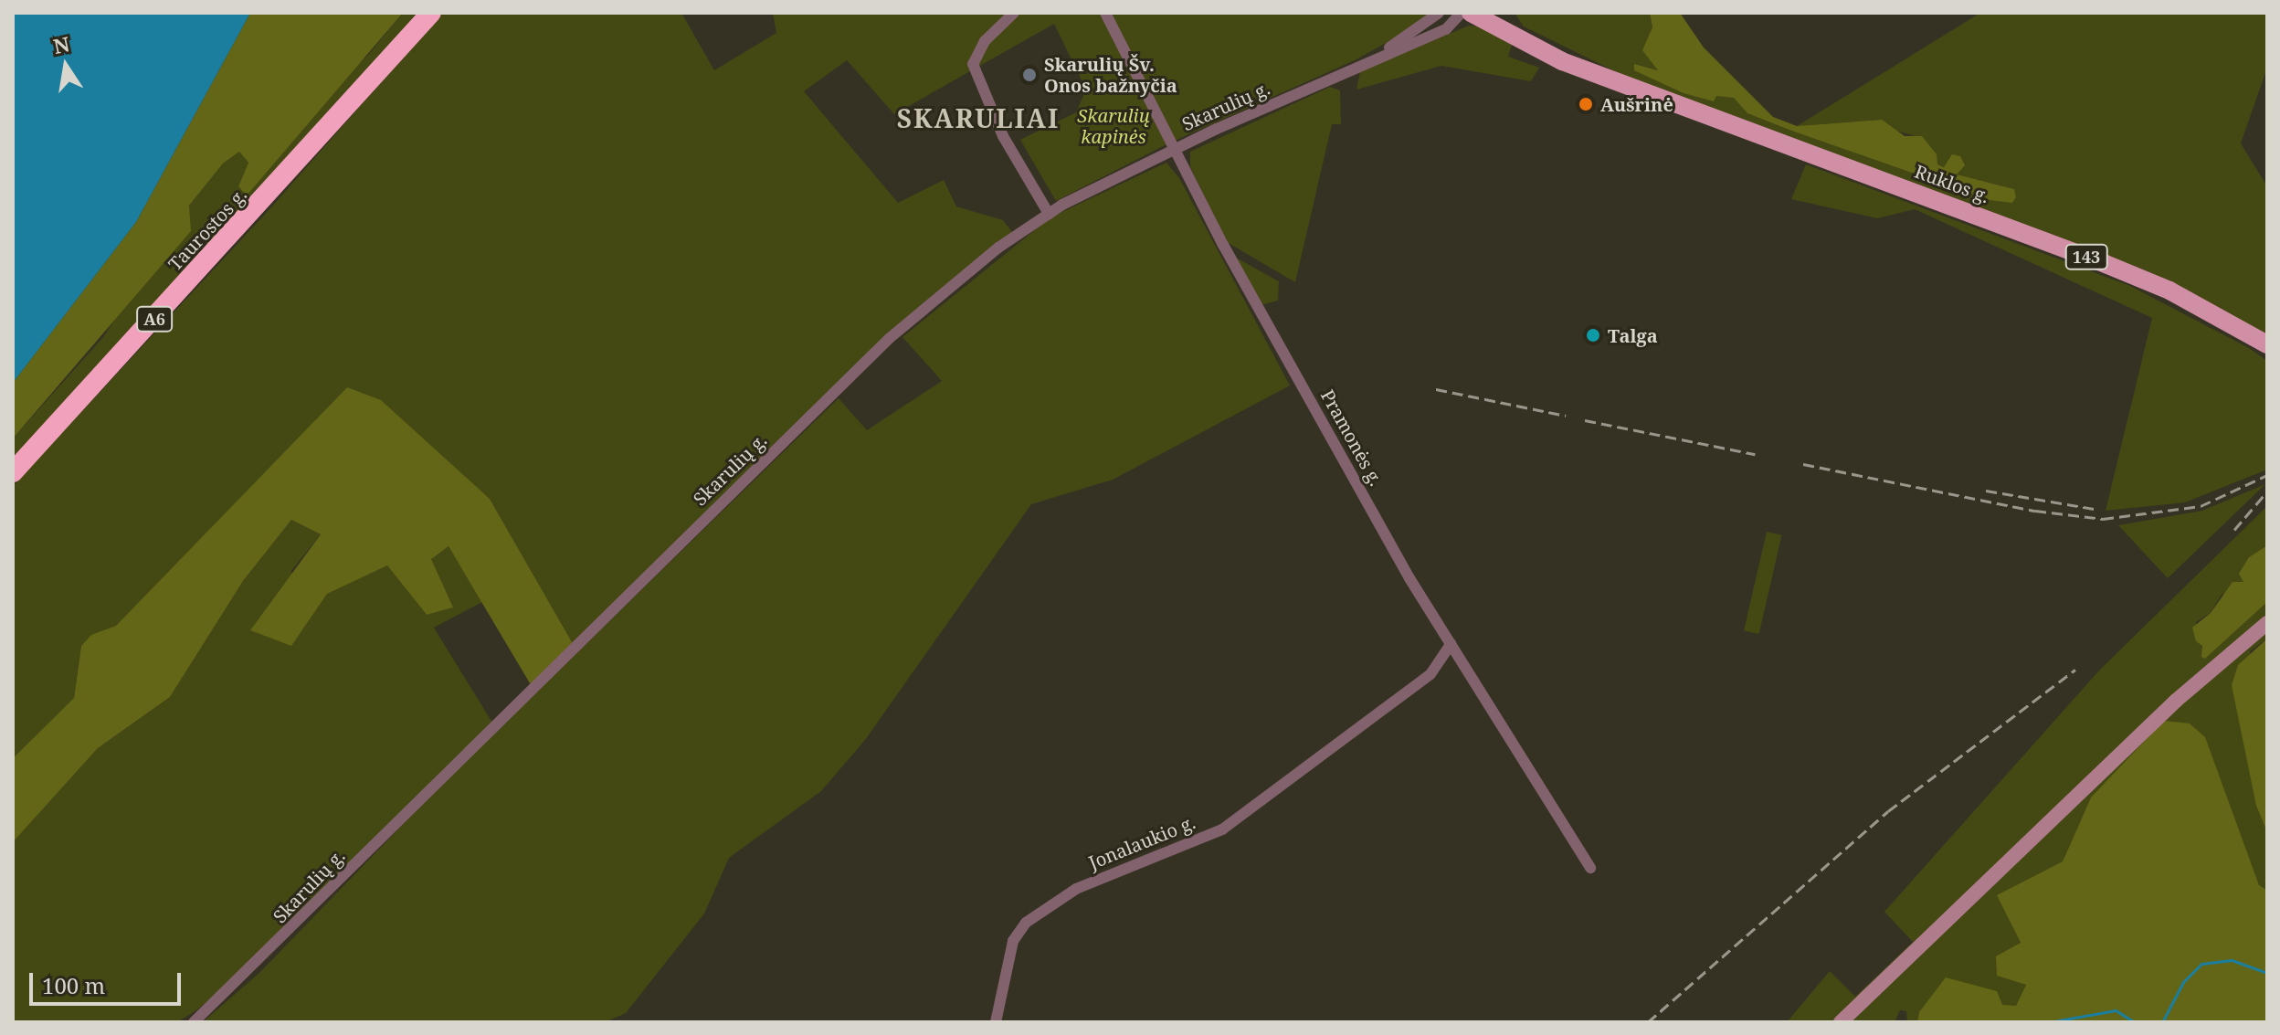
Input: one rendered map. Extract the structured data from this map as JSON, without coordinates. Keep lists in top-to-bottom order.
{
  "streets": {
    "highway": ["Taurostos g.", "A6"],
    "main road": ["Ruklos g.", "143"],
    "street": ["Skarulių g.", "Pramonės g.", "Jonalaukio g."]
  },
  "crossings": [
    ["Skarulių g.", "Pramonės g."],
    ["Ruklos g.", "143"],
    ["Pramonės g.", "Jonalaukio g."]
  ],
  "districts": ["SKARULIAI"],
  "parks": ["Skarulių kapinės"],
  "places": ["Skarulių Šv. Onos bažnyčia", "Aušrinė", "Talga"],
  "scale_bar": "100 m",
  "north": "top"
}
